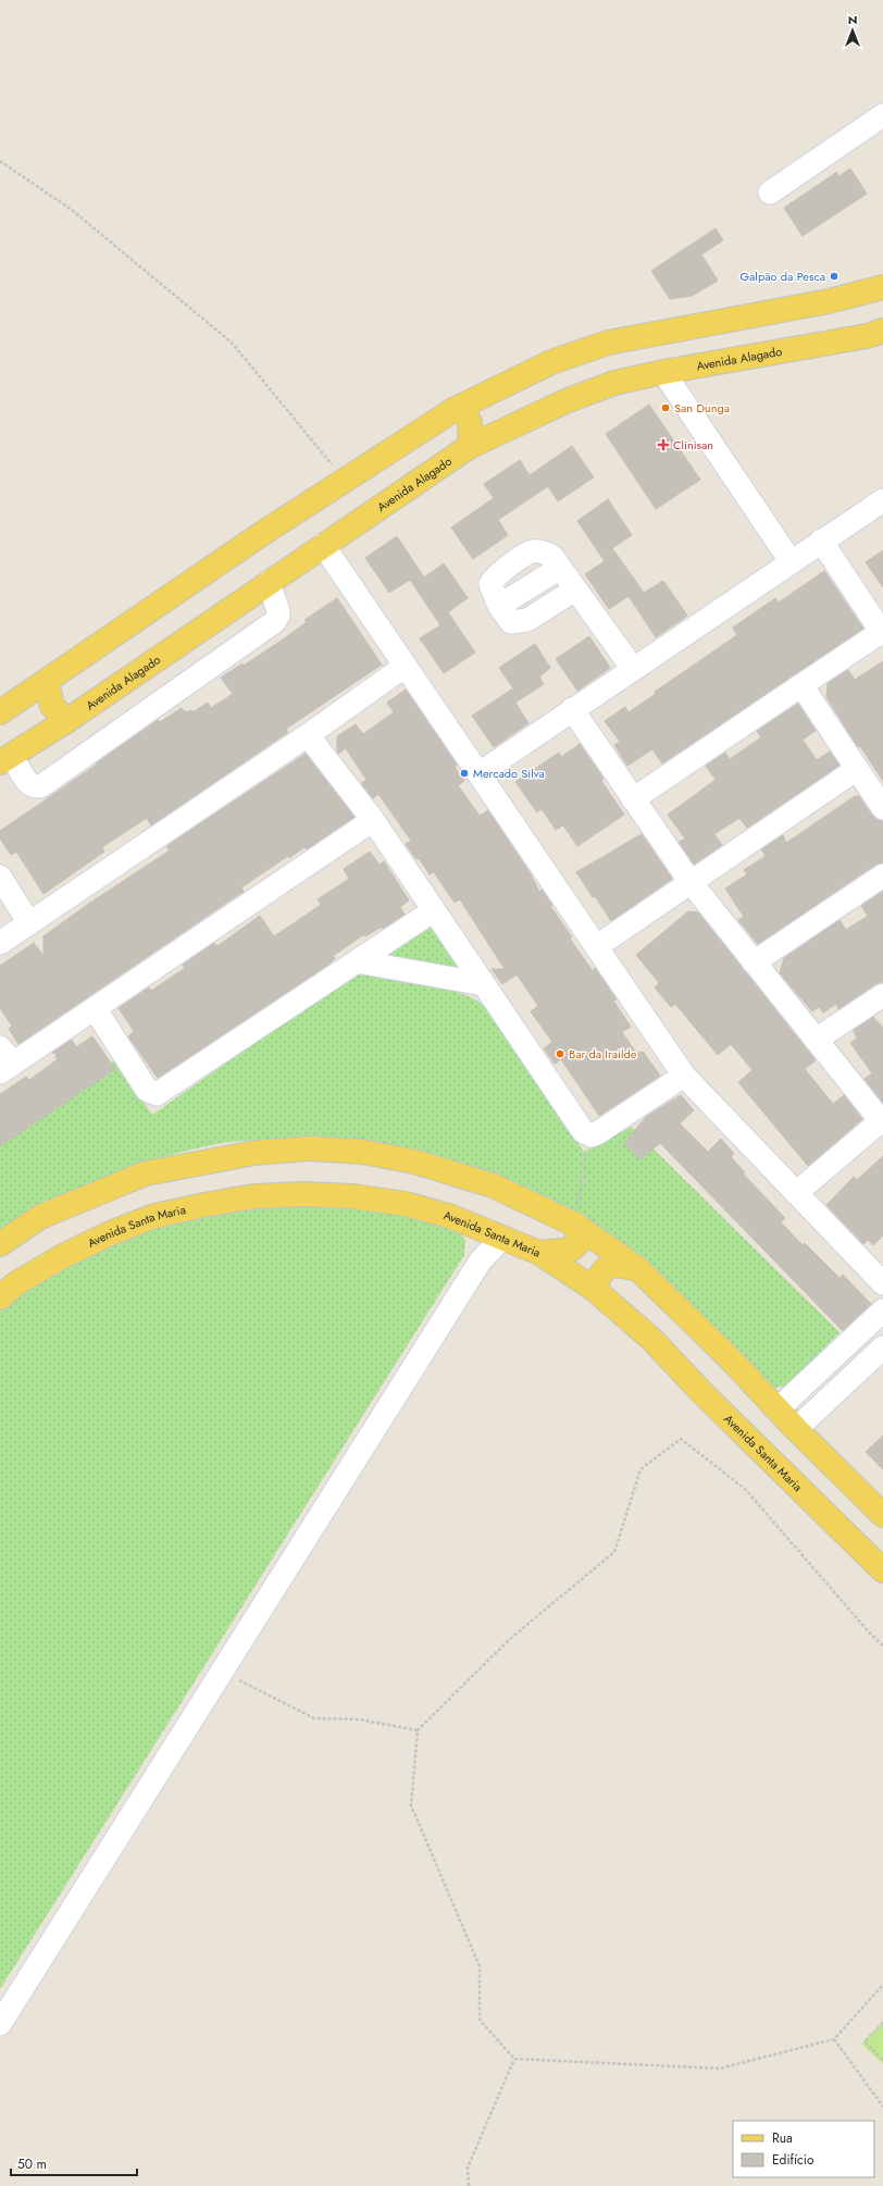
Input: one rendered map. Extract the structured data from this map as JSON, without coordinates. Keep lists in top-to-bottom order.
{
  "streets": {
    "main road": ["Avenida Alagado", "Avenida Santa Maria"]
  },
  "places": {
    "other": [
      "Galpão da Pesca",
      "San Dunga",
      "Mercado Silva",
      "Bar da Irailde"
    ],
    "health": ["Clinisan"]
  },
  "legend": ["Rua", "Edifício"],
  "scale_bar": "50 m",
  "north": "top"
}
